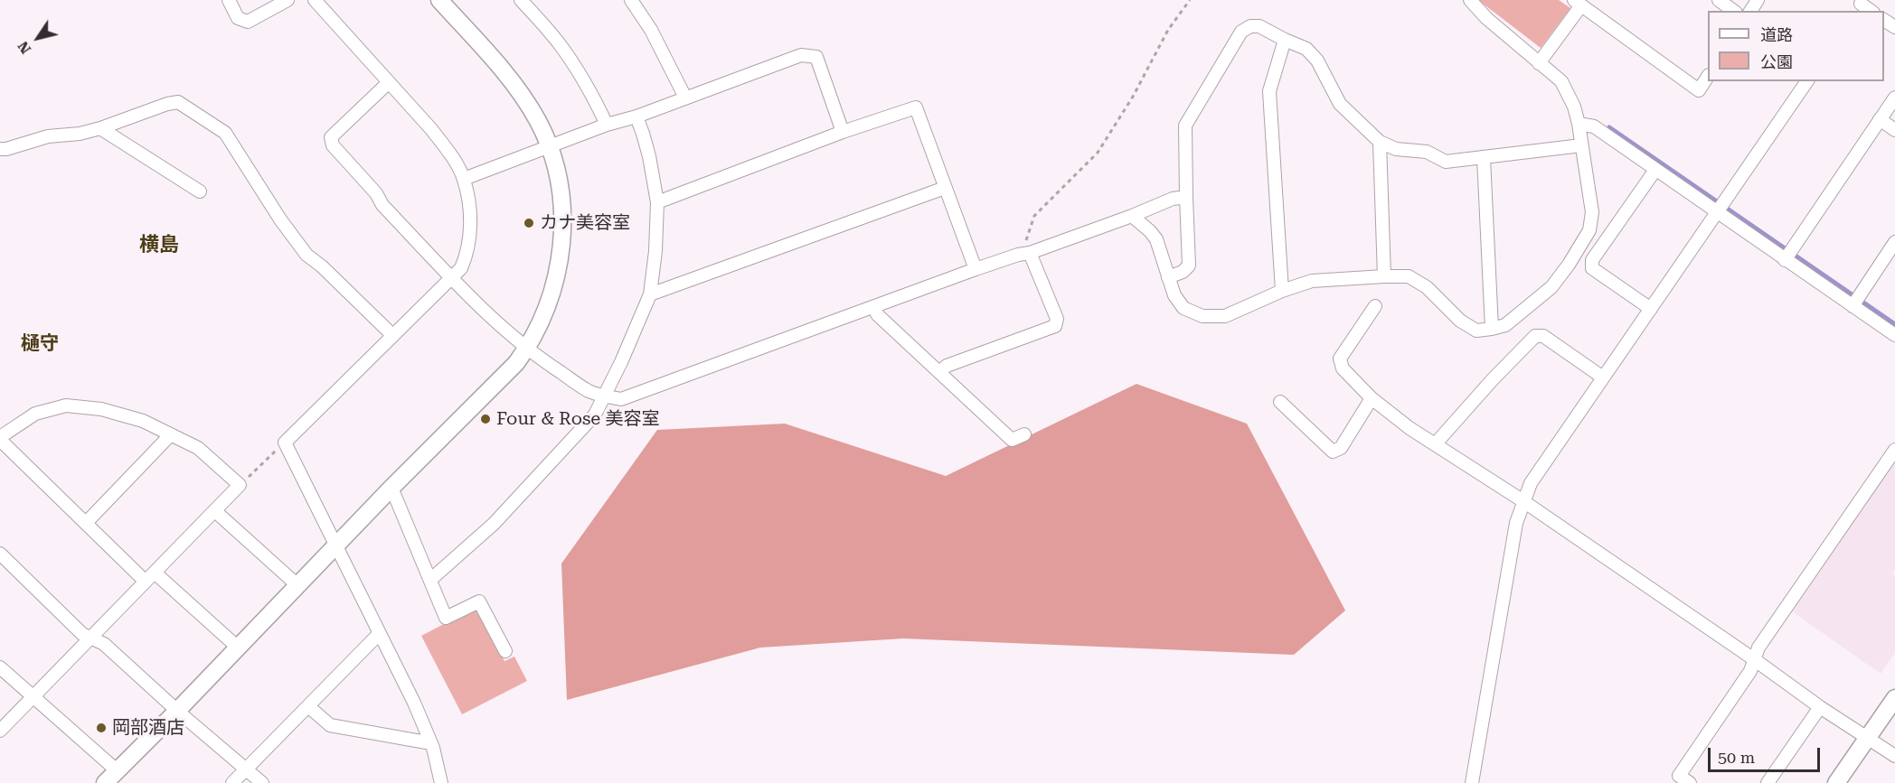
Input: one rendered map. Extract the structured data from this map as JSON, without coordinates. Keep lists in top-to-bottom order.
{
  "districts": ["横島", "樋守"],
  "places": ["カナ美容室", "Four & Rose 美容室", "岡部酒店"],
  "legend": ["道路", "公園"],
  "scale_bar": "50 m",
  "north": "bottom left"
}
